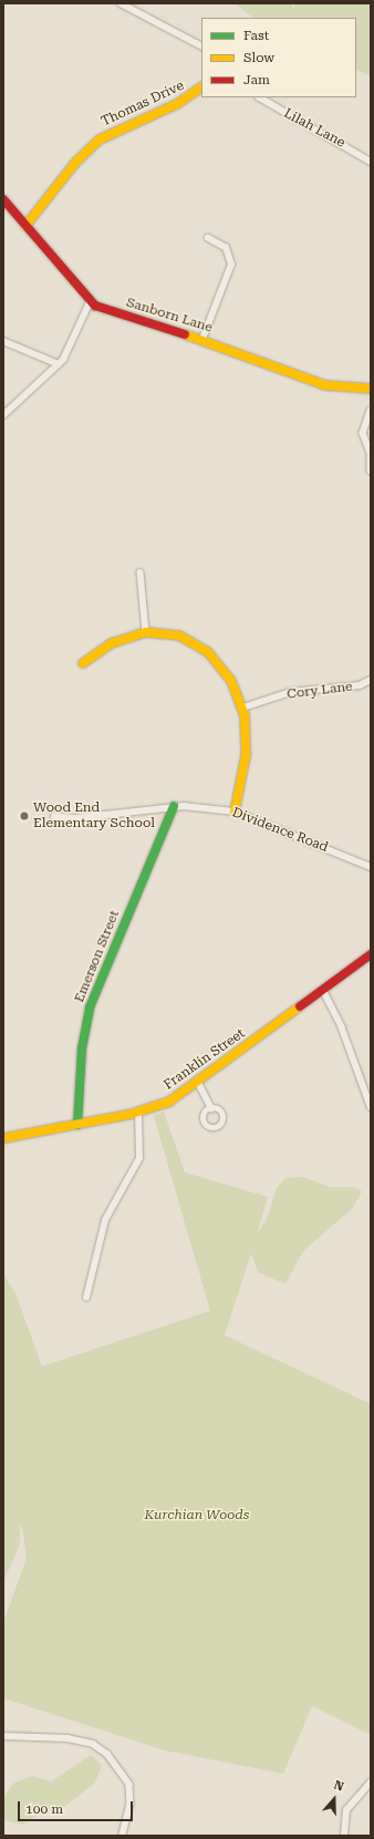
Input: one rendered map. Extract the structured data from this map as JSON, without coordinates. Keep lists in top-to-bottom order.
{
  "streets": {
    "street": [
      "Thomas Drive",
      "Lilah Lane",
      "Sanborn Lane",
      "Cory Lane",
      "Dividence Road",
      "Emerson Street",
      "Franklin Street"
    ]
  },
  "crossings": [
    ["Dividence Road", "Emerson Street"],
    ["Emerson Street", "Franklin Street"]
  ],
  "parks": ["Kurchian Woods"],
  "places": ["Wood End Elementary School"],
  "legend": ["Fast", "Slow", "Jam"],
  "scale_bar": "100 m",
  "north": "top"
}
